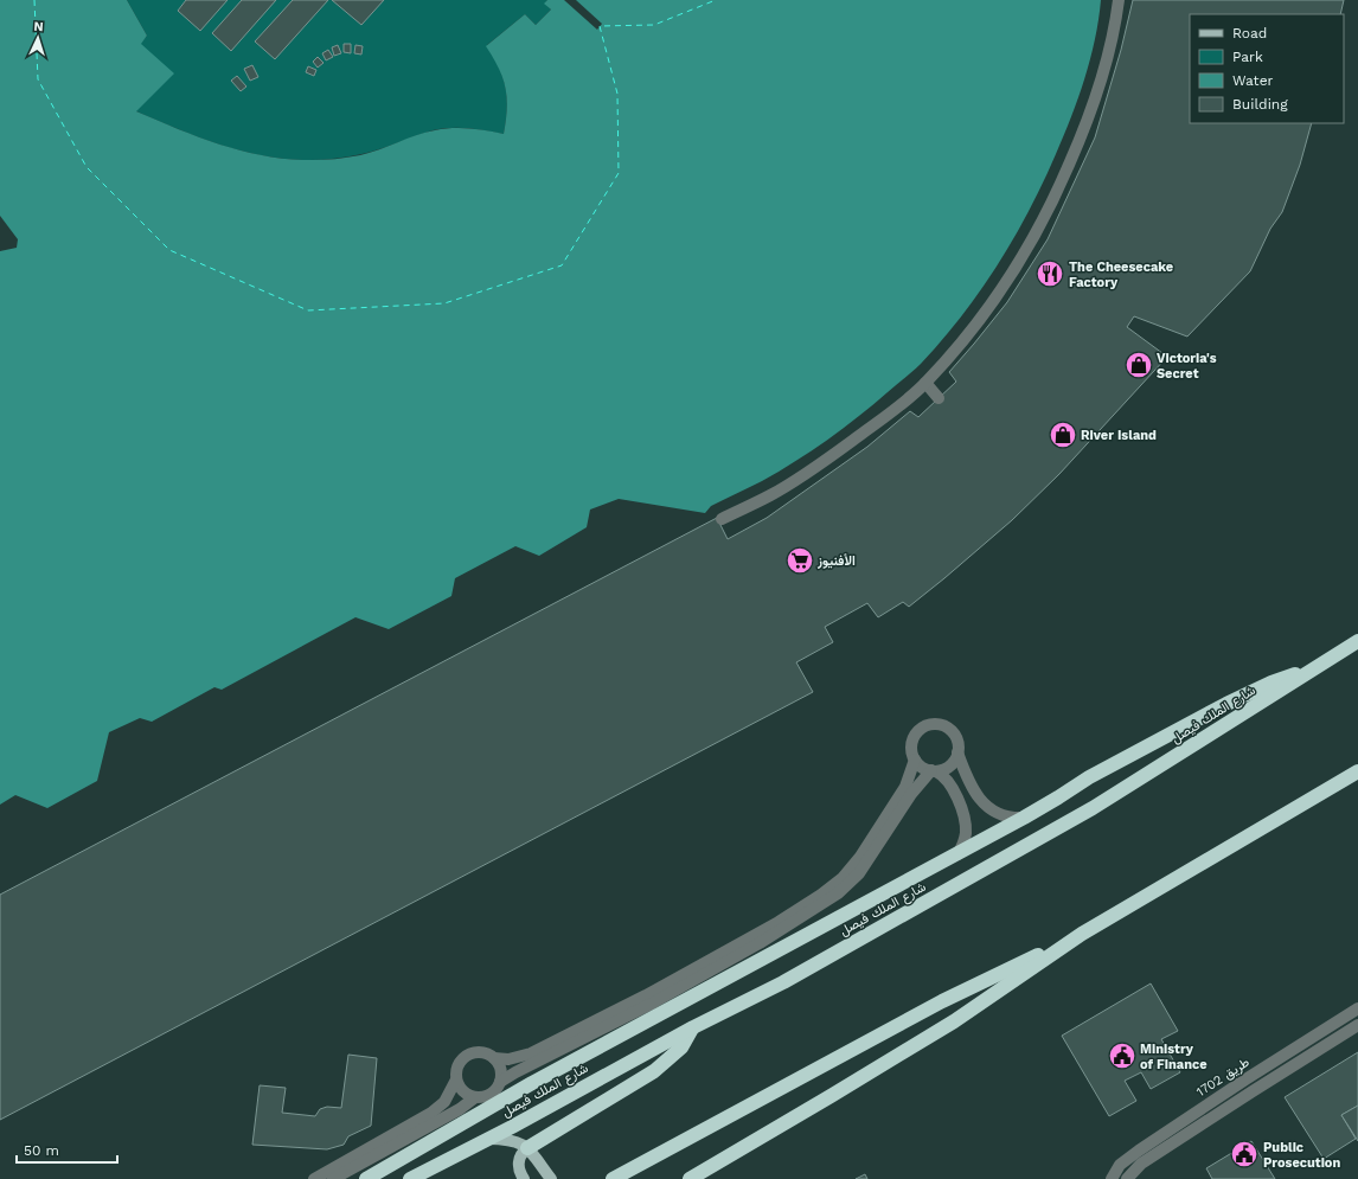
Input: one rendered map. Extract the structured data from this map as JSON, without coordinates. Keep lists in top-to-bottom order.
{
  "streets": {
    "highway": ["شارع الملك فيصل"],
    "street": ["طريق 1702"]
  },
  "places": {
    "restaurant": ["The Cheesecake Factory"],
    "shop": ["Victoria's Secret", "River Island"],
    "supermarket": ["الأفنيوز"],
    "public building": ["Ministry of Finance", "Public Prosecution"]
  },
  "legend": [
    "Road",
    "Park",
    "Water",
    "Building"
  ],
  "scale_bar": "50 m",
  "north": "top"
}
